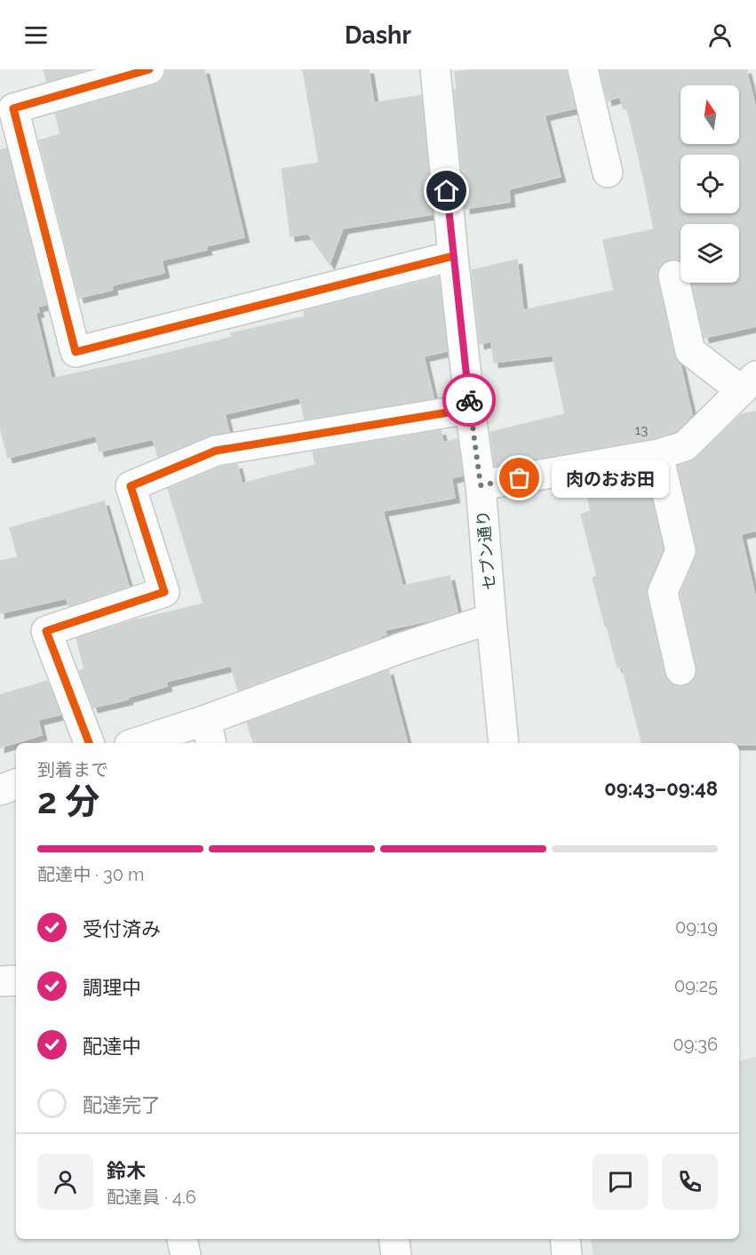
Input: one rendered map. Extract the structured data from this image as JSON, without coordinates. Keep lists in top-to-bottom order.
{
  "streets": {
    "street": ["セブン通り"]
  },
  "places": ["肉のおお田"],
  "house_numbers": ["13"],
  "north": "top",
  "page": {
    "header": "Dashr",
    "bubble": "肉のおお田",
    "heading": ["2 分", "到着まで", "09:43–09:48"],
    "panel": ["鈴木", "配達員 · 4.6"],
    "bar": "配達中 · 30 m",
    "list": [
      ["受付済み", "09:19"],
      ["調理中", "09:25"],
      ["配達中", "09:36"],
      "配達完了"
    ]
  }
}
